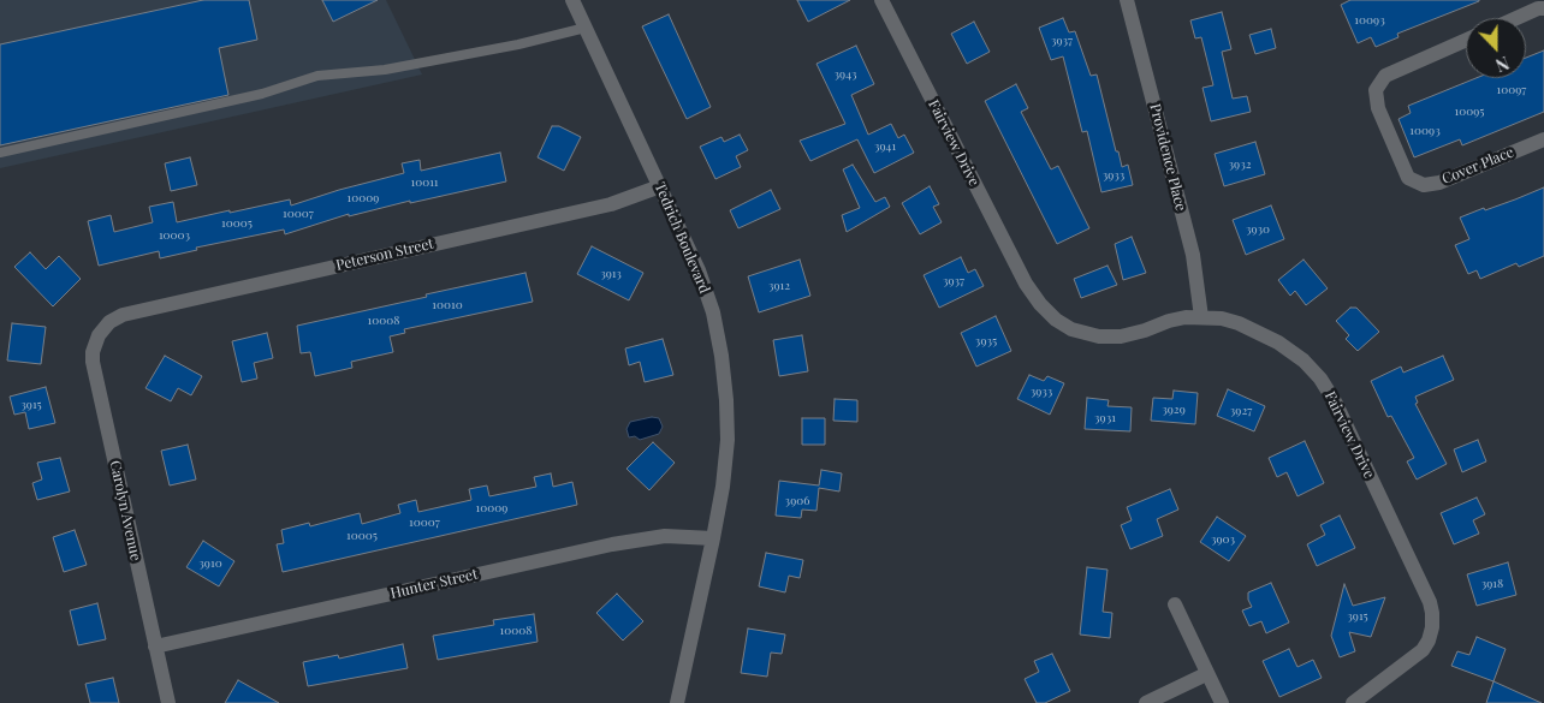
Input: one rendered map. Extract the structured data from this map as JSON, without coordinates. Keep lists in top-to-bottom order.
{
  "streets": {
    "street": [
      "Fairview Drive",
      "Providence Place",
      "Cover Place",
      "Tedrich Boulevard",
      "Peterson Street",
      "Carolyn Avenue",
      "Hunter Street"
    ]
  },
  "crossings": [
    ["Fairview Drive", "Providence Place"],
    ["Tedrich Boulevard", "Peterson Street"],
    ["Tedrich Boulevard", "Hunter Street"],
    ["Peterson Street", "Carolyn Avenue"],
    ["Carolyn Avenue", "Hunter Street"]
  ],
  "house_numbers": [
    "10093",
    "3937",
    "3943",
    "10097",
    "10095",
    "10093",
    "3941",
    "3932",
    "3933",
    "10011",
    "10009",
    "10007",
    "10005",
    "3930",
    "10003",
    "3913",
    "3937",
    "3912",
    "10010",
    "10008",
    "3935",
    "3933",
    "3915",
    "3929",
    "3927",
    "3931",
    "3906",
    "10009",
    "10007",
    "10005",
    "3903",
    "3910",
    "3918",
    "3915",
    "10008"
  ],
  "north": "bottom"
}
